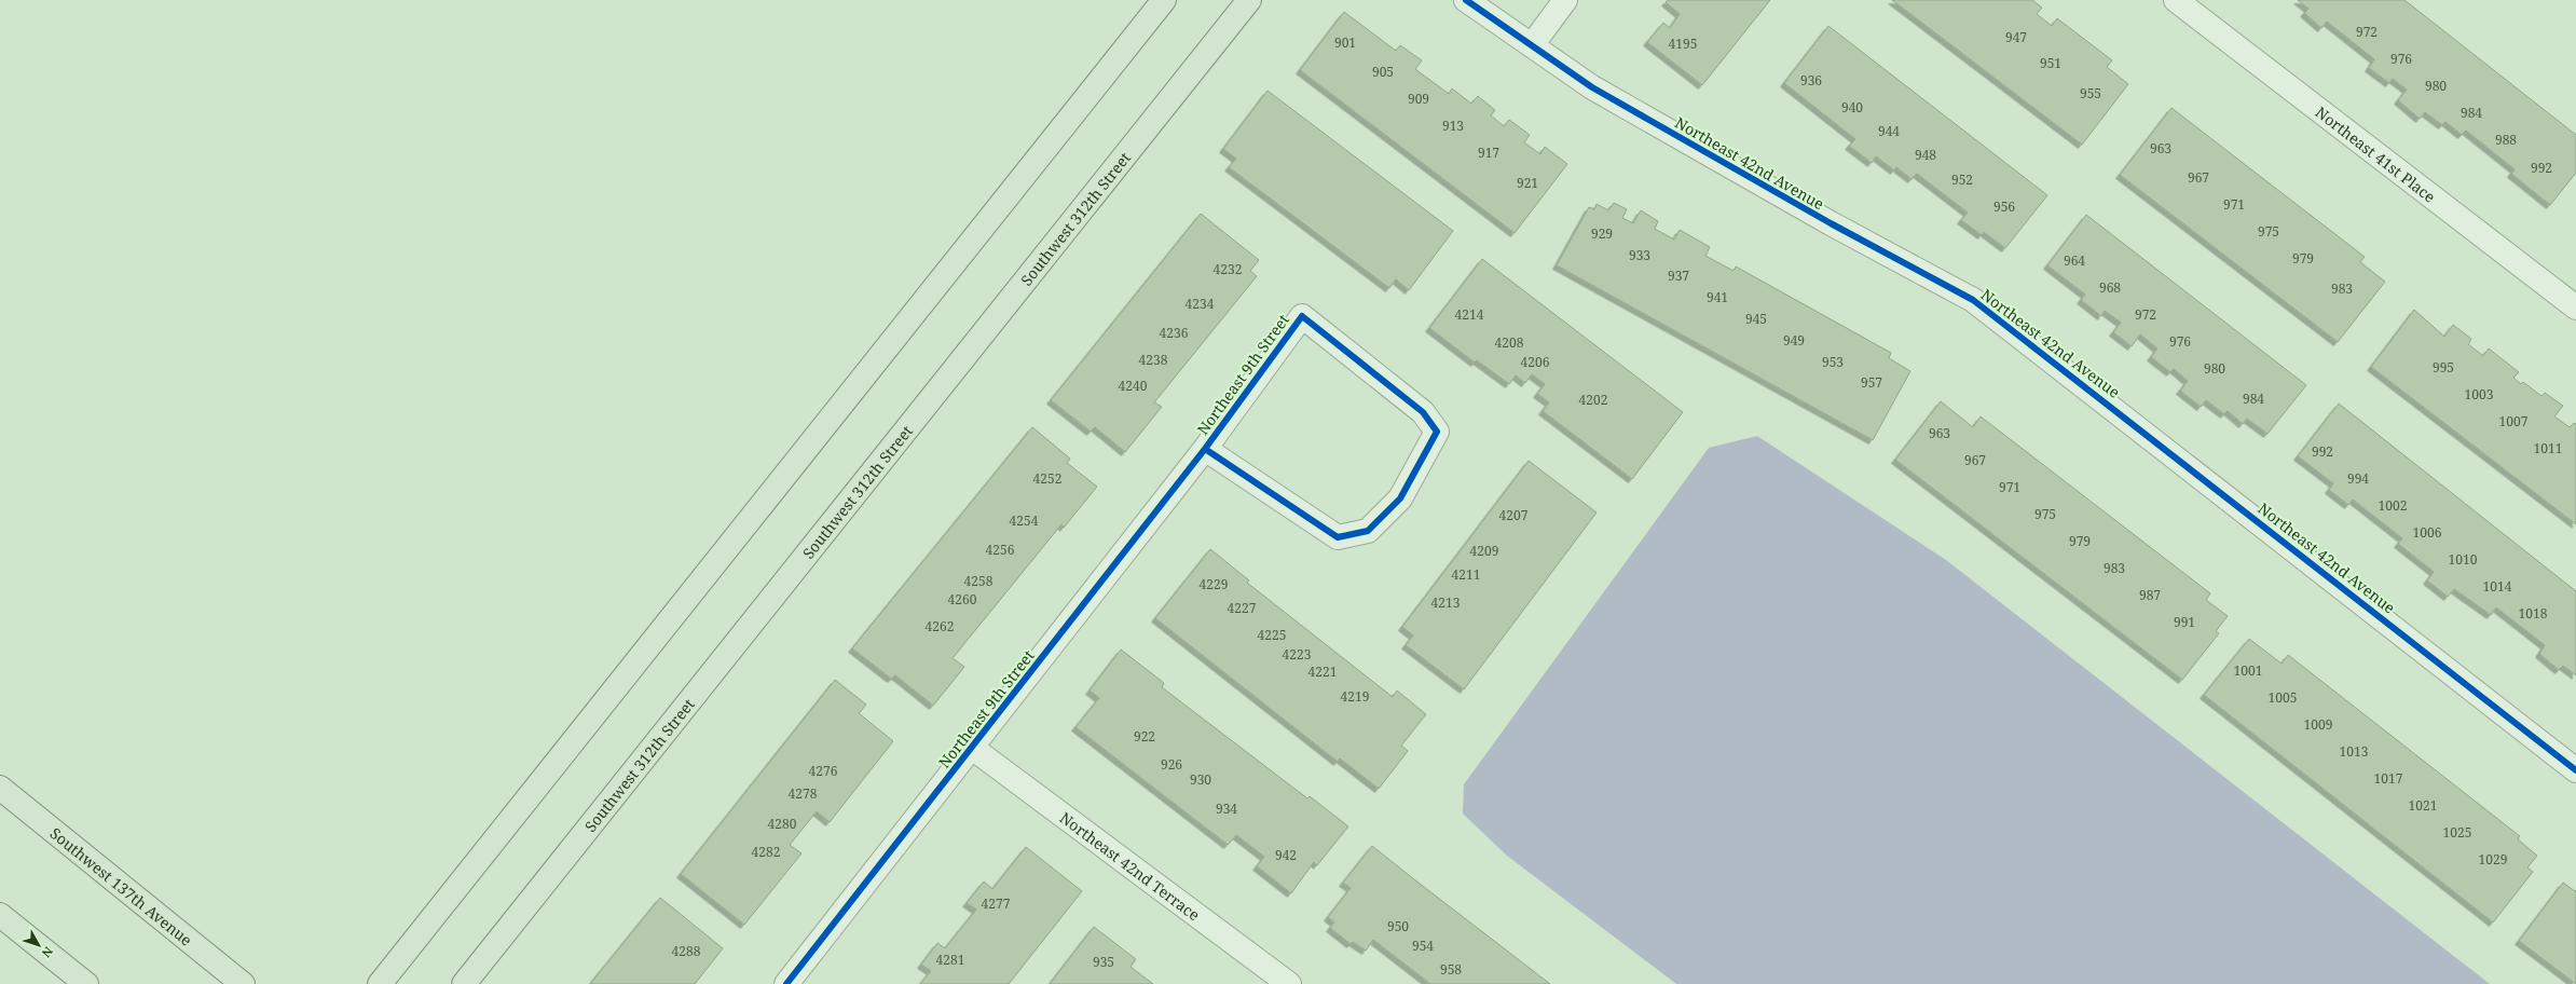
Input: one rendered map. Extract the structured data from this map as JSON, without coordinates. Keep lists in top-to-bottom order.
{
  "streets": {
    "main road": ["Southwest 312th Street", "Southwest 137th Avenue"],
    "street": [
      "Northeast 41st Place",
      "Northeast 42nd Avenue",
      "Northeast 9th Street",
      "Northeast 42nd Terrace"
    ]
  },
  "crossings": [
    ["Northeast 9th Street", "Northeast 42nd Terrace"]
  ],
  "house_numbers": [
    "972",
    "947",
    "901",
    "4195",
    "976",
    "951",
    "905",
    "936",
    "980",
    "955",
    "909",
    "940",
    "984",
    "913",
    "944",
    "988",
    "963",
    "917",
    "948",
    "992",
    "967",
    "952",
    "921",
    "971",
    "956",
    "975",
    "929",
    "933",
    "979",
    "964",
    "4232",
    "937",
    "968",
    "983",
    "941",
    "4234",
    "4214",
    "972",
    "945",
    "4236",
    "949",
    "976",
    "4208",
    "4238",
    "4206",
    "953",
    "995",
    "980",
    "957",
    "4240",
    "1003",
    "984",
    "4202",
    "1007",
    "963",
    "1011",
    "992",
    "967",
    "4252",
    "994",
    "971",
    "1002",
    "975",
    "4207",
    "4254",
    "1006",
    "979",
    "4256",
    "4209",
    "1010",
    "983",
    "4211",
    "4258",
    "4229",
    "1014",
    "987",
    "4260",
    "4213",
    "4227",
    "1018",
    "991",
    "4262",
    "4225",
    "4223",
    "1001",
    "4221",
    "4219",
    "1005",
    "1009",
    "922",
    "1013",
    "926",
    "4276",
    "1017",
    "930",
    "4278",
    "1021",
    "934",
    "4280",
    "1025",
    "4282",
    "942",
    "1029",
    "4277",
    "950",
    "954",
    "4288",
    "4281",
    "935",
    "958"
  ],
  "north": "bottom right"
}
